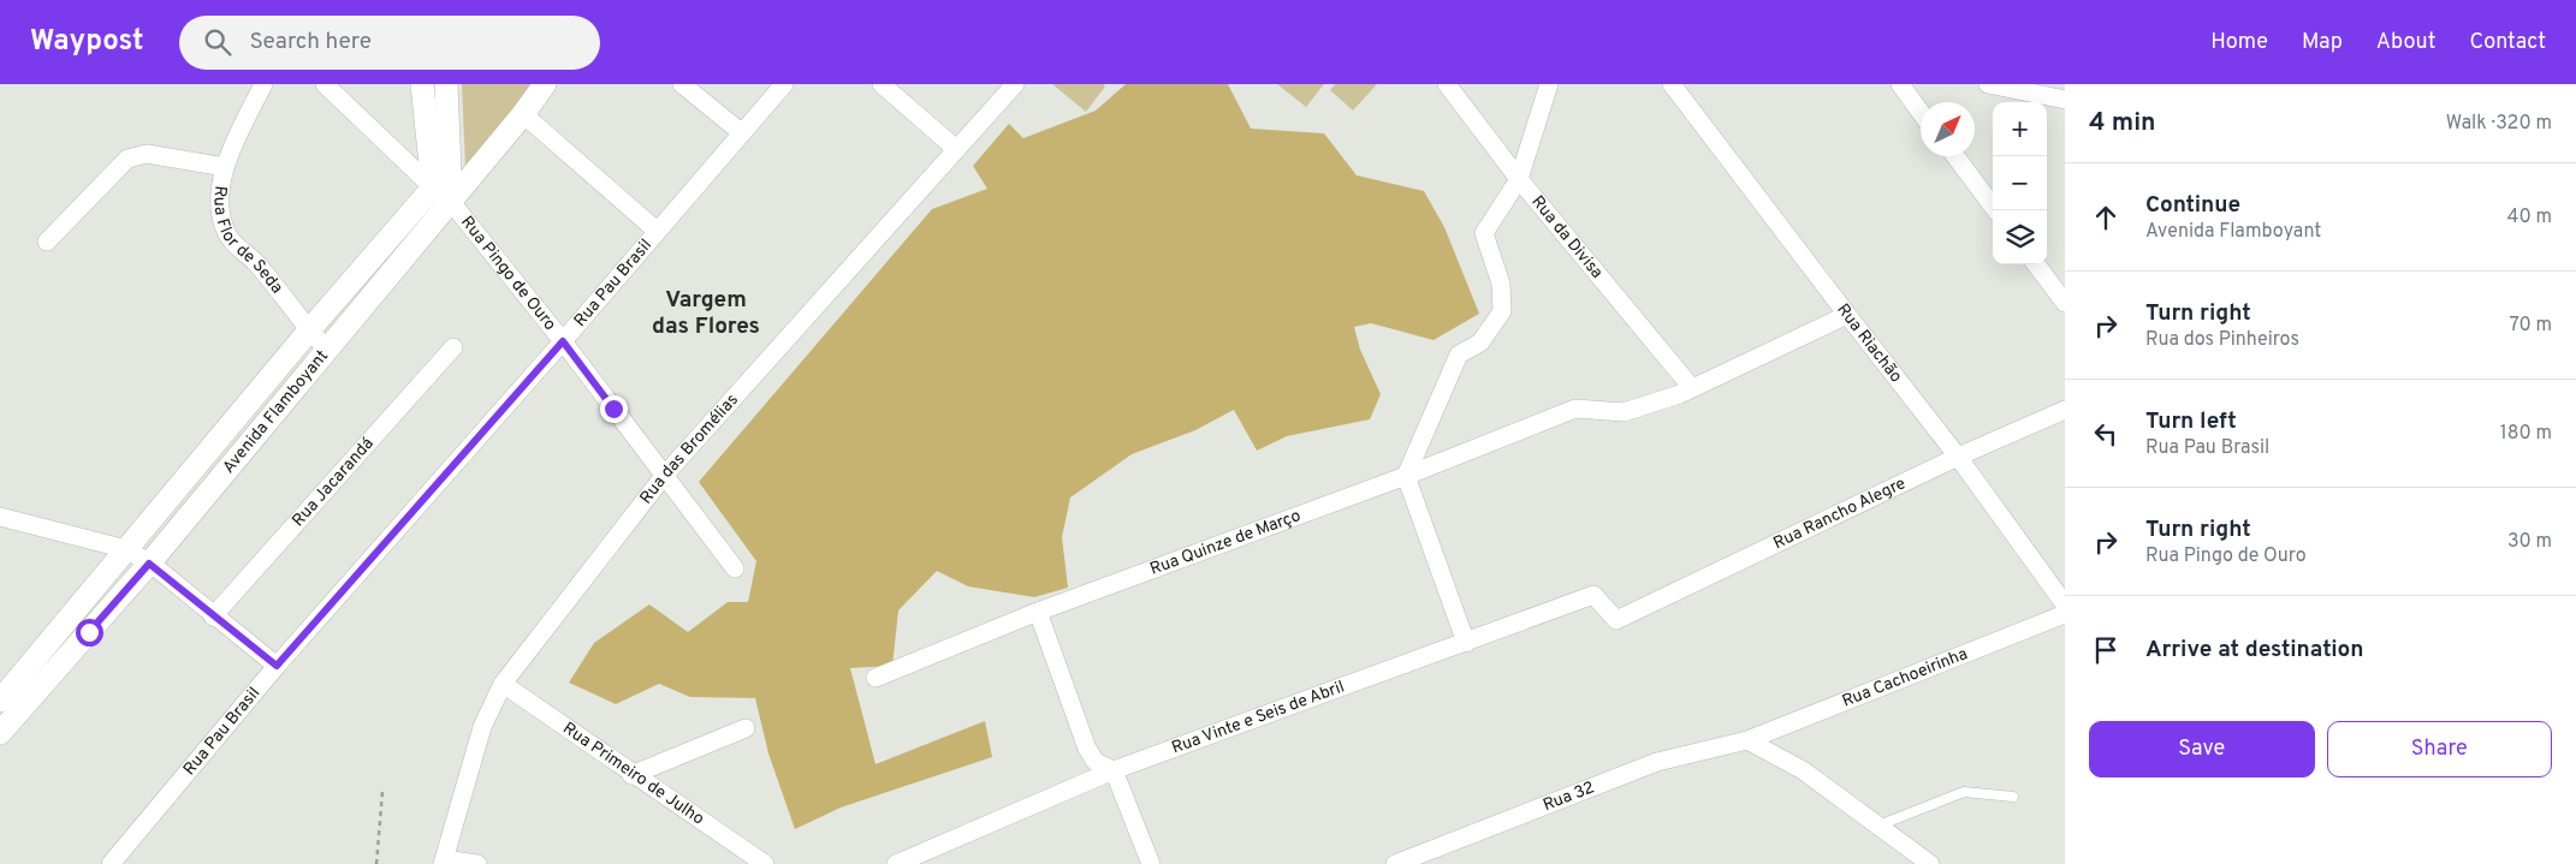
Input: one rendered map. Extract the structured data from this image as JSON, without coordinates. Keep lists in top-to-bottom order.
{
  "streets": {
    "street": [
      "Rua Flor de Seda",
      "Rua da Divisa",
      "Rua Pingo de Ouro",
      "Rua Pau Brasil",
      "Rua Riachão",
      "Avenida Flamboyant",
      "Rua das Bromélias",
      "Rua Jacarandá",
      "Rua Rancho Alegre",
      "Rua Quinze de Março",
      "Rua Cachoeirinha",
      "Rua Vinte e Seis de Abril",
      "Rua Primeiro de Julho",
      "Rua 32"
    ]
  },
  "crossings": [
    ["Rua Flor de Seda", "Avenida Flamboyant"],
    ["Rua da Divisa", "Rua Quinze de Março"],
    ["Rua Pingo de Ouro", "Rua Pau Brasil"],
    ["Rua Pingo de Ouro", "Avenida Flamboyant"],
    ["Rua Pingo de Ouro", "Rua das Bromélias"],
    ["Rua Riachão", "Rua Rancho Alegre"],
    ["Rua das Bromélias", "Rua Primeiro de Julho"],
    ["Rua Rancho Alegre", "Rua Vinte e Seis de Abril"],
    ["Rua Cachoeirinha", "Rua 32"]
  ],
  "districts": ["Vargem das Flores"],
  "north": "top right",
  "page": {
    "header": "Waypost",
    "search": "Search here",
    "nav": [
      "Home",
      "Map",
      "About",
      "Contact"
    ],
    "heading": ["4 min", "Walk · 320 m"],
    "map_buttons": ["+", "−"],
    "list": [
      ["Continue", "Avenida Flamboyant", "40 m"],
      ["Turn right", "Rua dos Pinheiros", "70 m"],
      ["Turn left", "Rua Pau Brasil", "180 m"],
      ["Turn right", "Rua Pingo de Ouro", "30 m"],
      "Arrive at destination"
    ],
    "buttons": ["Save", "Share"]
  }
}
